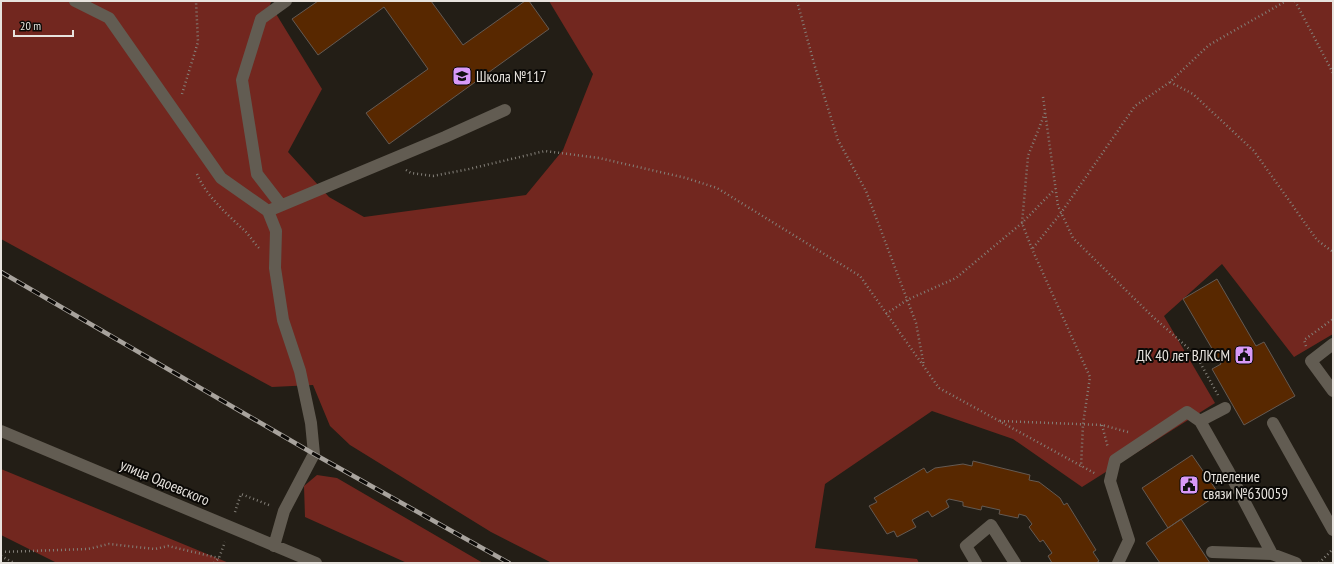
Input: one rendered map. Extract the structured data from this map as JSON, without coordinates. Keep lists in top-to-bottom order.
{
  "streets": {
    "street": ["улица Одоевского"]
  },
  "places": {
    "school or university": ["Школа №117"],
    "public building": ["ДК 40 лет ВЛКСМ", "Отделение связи №630059"]
  },
  "scale_bar": "20 m"
}
